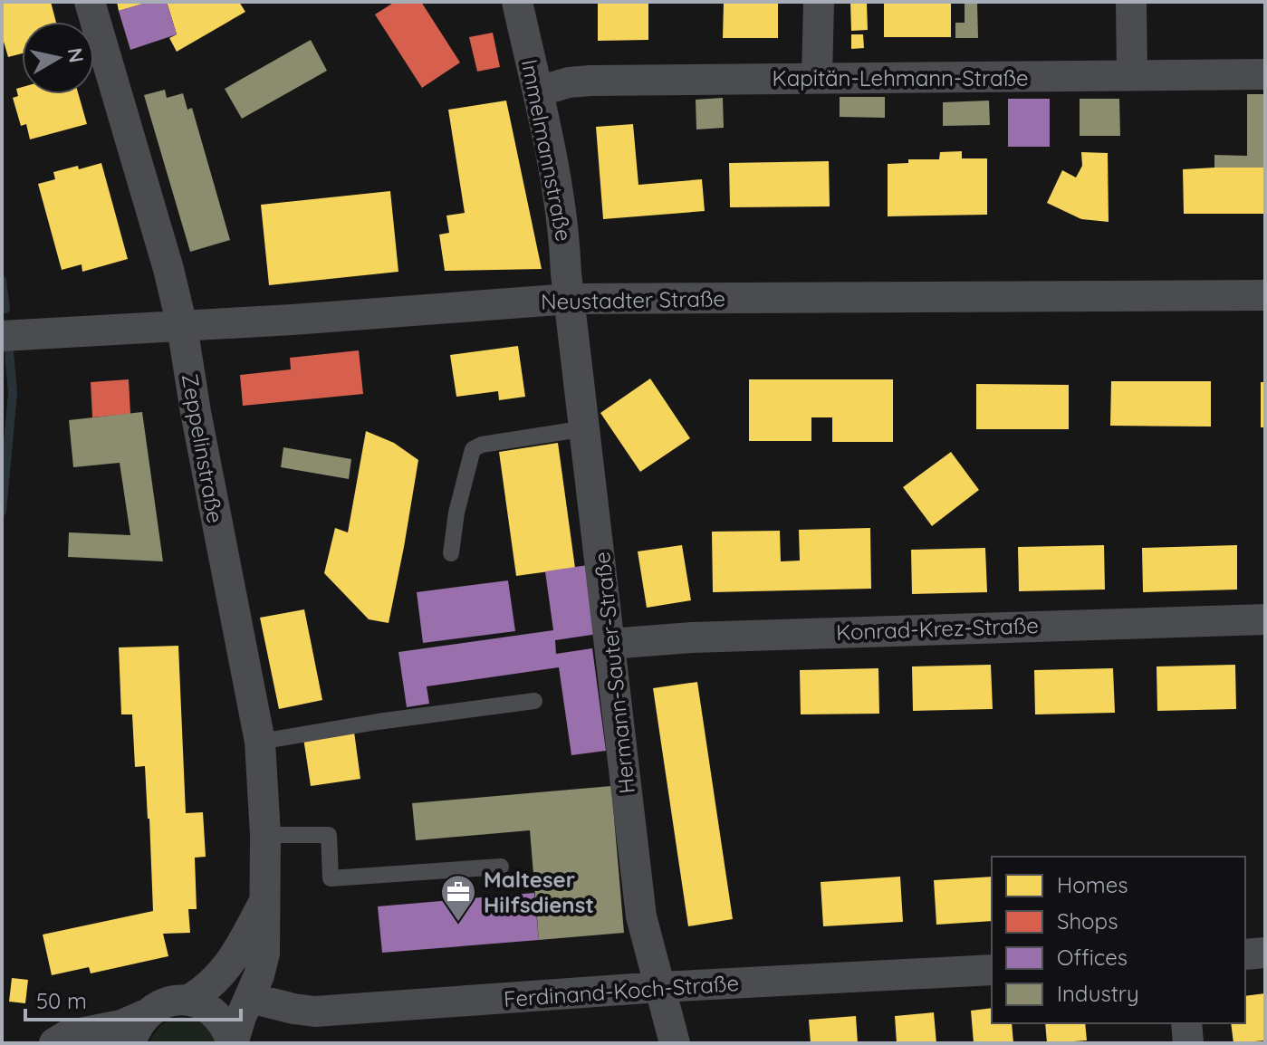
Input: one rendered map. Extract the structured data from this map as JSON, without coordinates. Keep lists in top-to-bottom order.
{
  "streets": {
    "street": [
      "Kapitän-Lehmann-Straße",
      "Immelmannstraße",
      "Neustadter Straße",
      "Zeppelinstraße",
      "Konrad-Krez-Straße",
      "Hermann-Sauter-Straße",
      "Ferdinand-Koch-Straße"
    ]
  },
  "crossings": [
    ["Kapitän-Lehmann-Straße", "Immelmannstraße"],
    ["Immelmannstraße", "Neustadter Straße"],
    ["Immelmannstraße", "Hermann-Sauter-Straße"],
    ["Neustadter Straße", "Zeppelinstraße"],
    ["Neustadter Straße", "Hermann-Sauter-Straße"],
    ["Zeppelinstraße", "Ferdinand-Koch-Straße"],
    ["Konrad-Krez-Straße", "Hermann-Sauter-Straße"],
    ["Hermann-Sauter-Straße", "Ferdinand-Koch-Straße"]
  ],
  "places": {
    "office": ["Malteser Hilfsdienst"]
  },
  "legend": [
    "Homes",
    "Shops",
    "Offices",
    "Industry"
  ],
  "scale_bar": "50 m",
  "north": "right"
}
